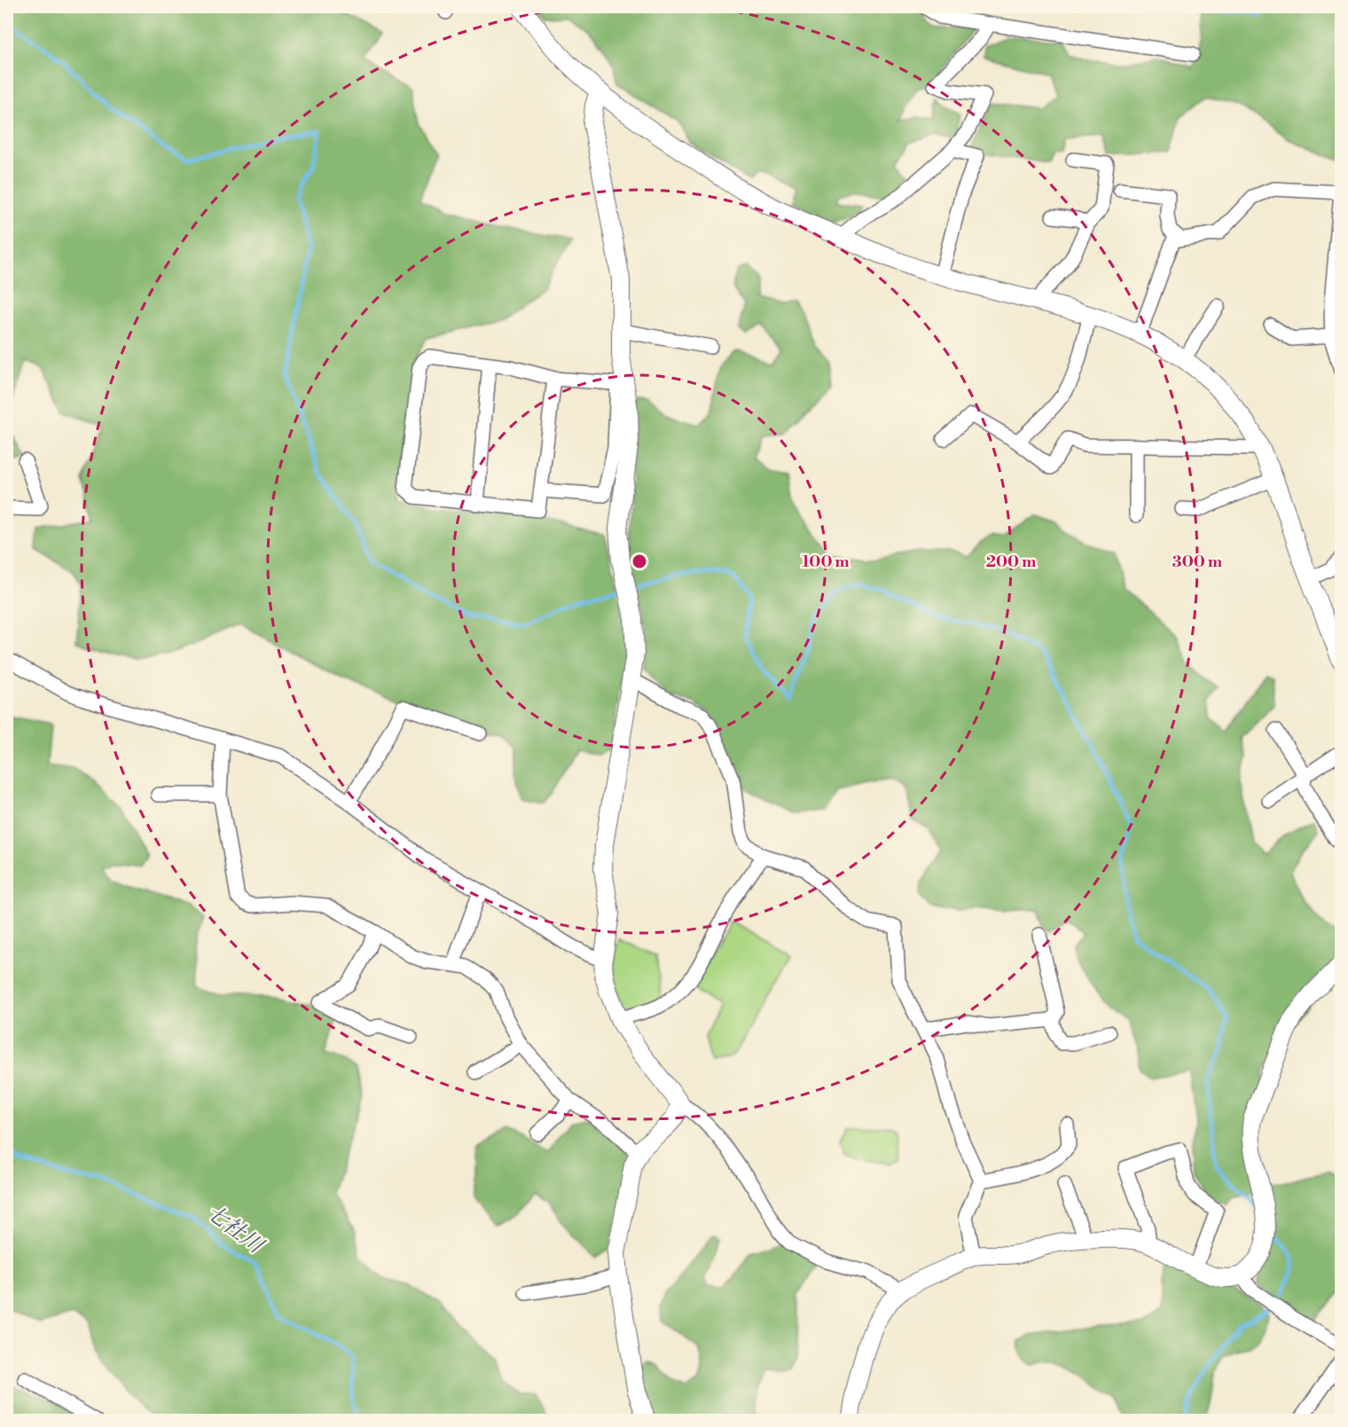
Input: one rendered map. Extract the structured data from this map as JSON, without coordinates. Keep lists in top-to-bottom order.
{
  "water": ["七社川"],
  "rings": ["100 m", "200 m", "300 m"]
}
